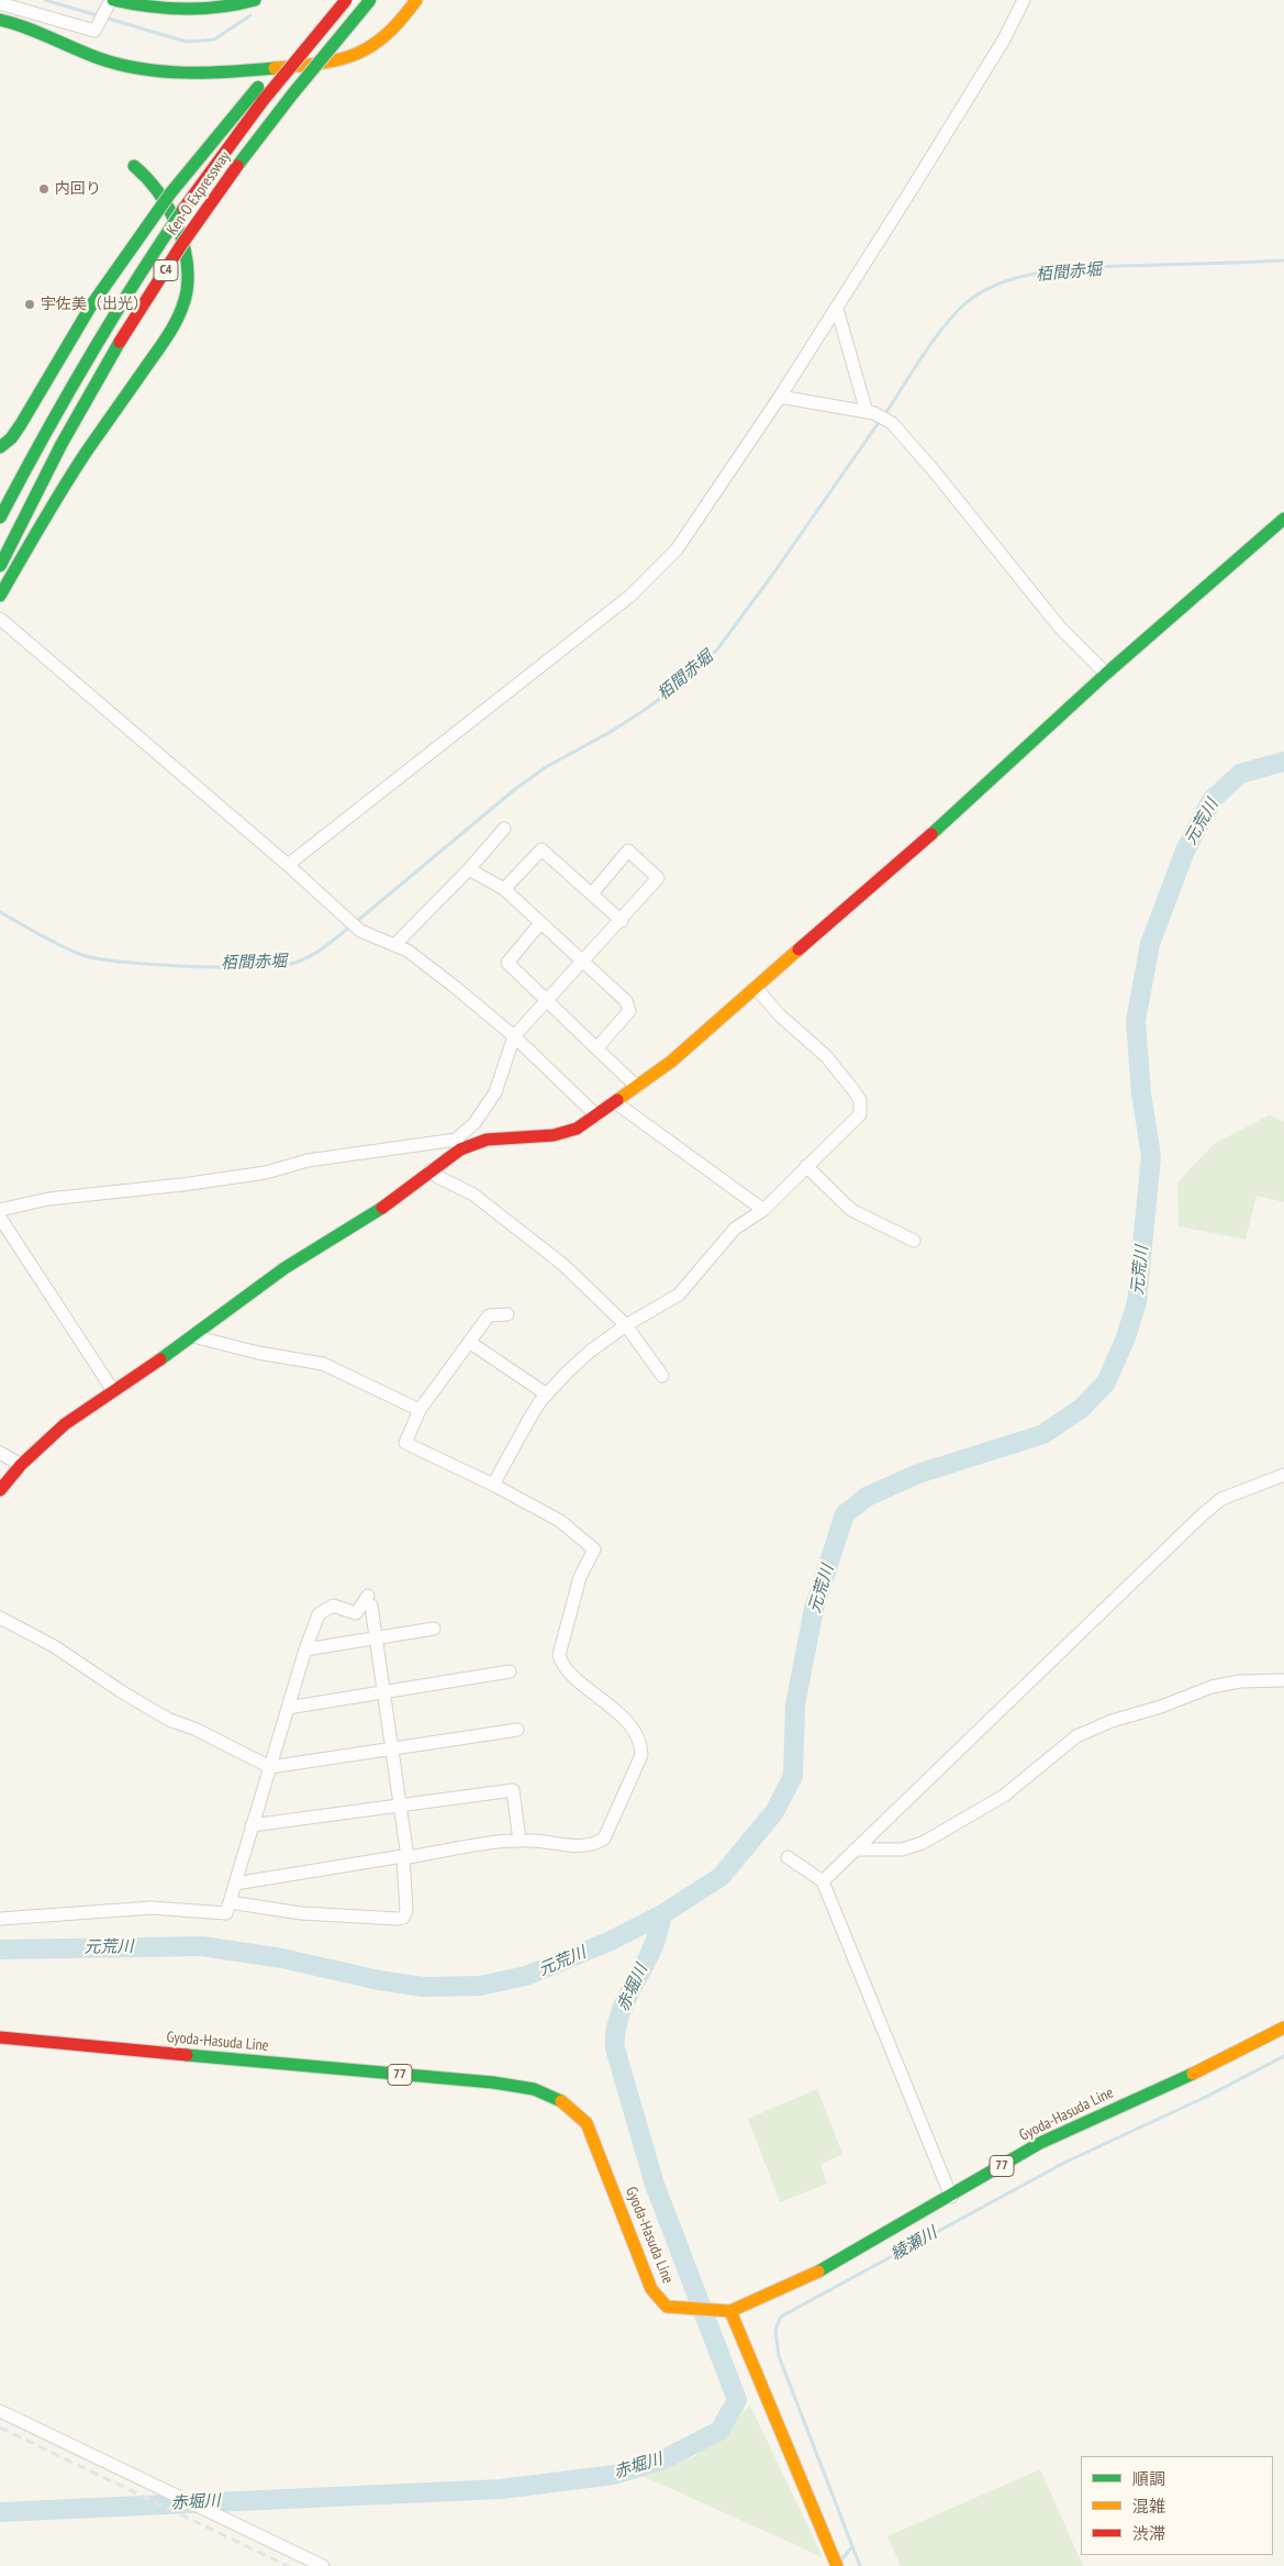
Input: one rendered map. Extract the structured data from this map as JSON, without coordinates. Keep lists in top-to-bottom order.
{
  "streets": {
    "main road": [
      "Ken-O Expressway",
      "C4",
      "Gyoda-Hasuda Line",
      "77"
    ]
  },
  "water": [
    "栢間赤堀",
    "元荒川",
    "赤堀川",
    "綾瀬川"
  ],
  "places": ["内回り", "宇佐美（出光）"],
  "legend": ["順調", "混雑", "渋滞"]
}
